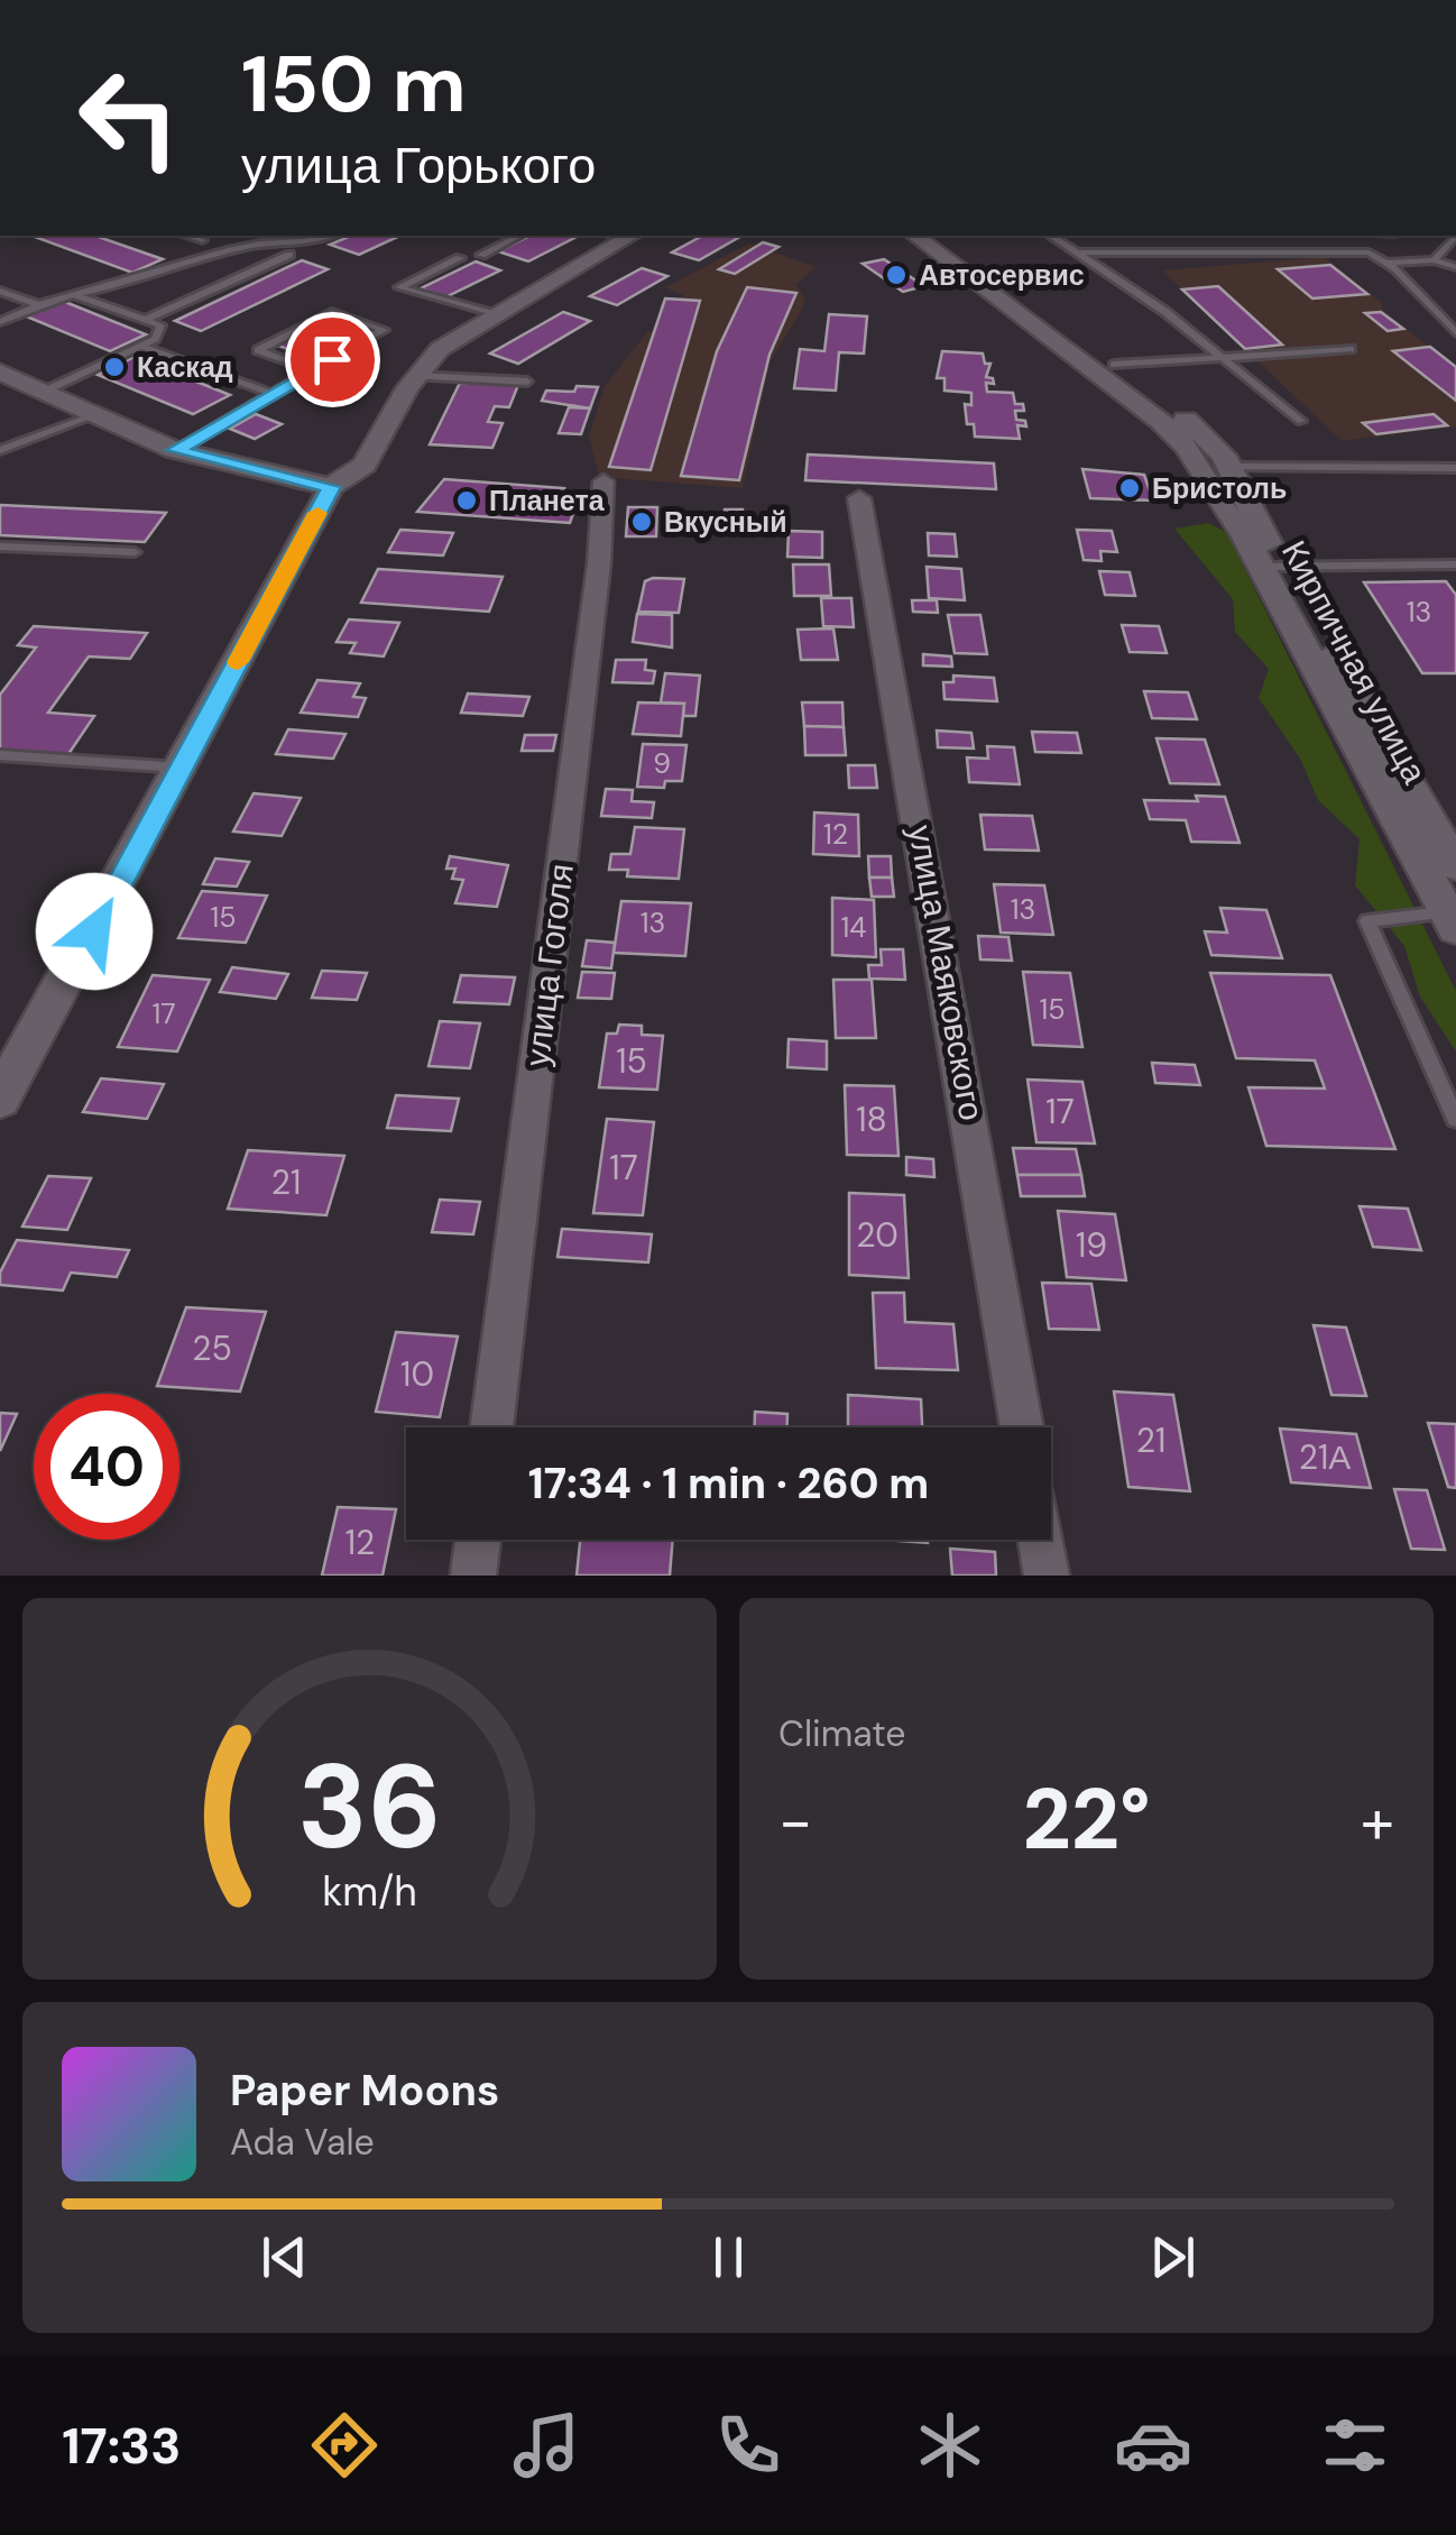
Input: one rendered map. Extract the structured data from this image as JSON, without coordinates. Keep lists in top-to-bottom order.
{
  "streets": {
    "street": ["Кирпичная улица", "улица Гоголя", "улица Маяковского"]
  },
  "places": [
    "Автосервис",
    "Каскад",
    "Бристоль",
    "Планета",
    "Вкусный"
  ],
  "house_numbers": [
    "13",
    "9",
    "12",
    "13",
    "15",
    "13",
    "14",
    "15",
    "17",
    "15",
    "17",
    "18",
    "17",
    "21",
    "20",
    "19",
    "25",
    "10",
    "21",
    "21А",
    "12"
  ],
  "page": {
    "turn": ["150 m", "улица Горького"],
    "limit": "40",
    "trip": "17:34 · 1 min · 260 m",
    "tile": "Climate",
    "heat": ["−", "22°", "+"],
    "song": ["Paper Moons", "Ada Vale"],
    "tabs": "17:33",
    "gauge": ["36", "km/h"]
  }
}
